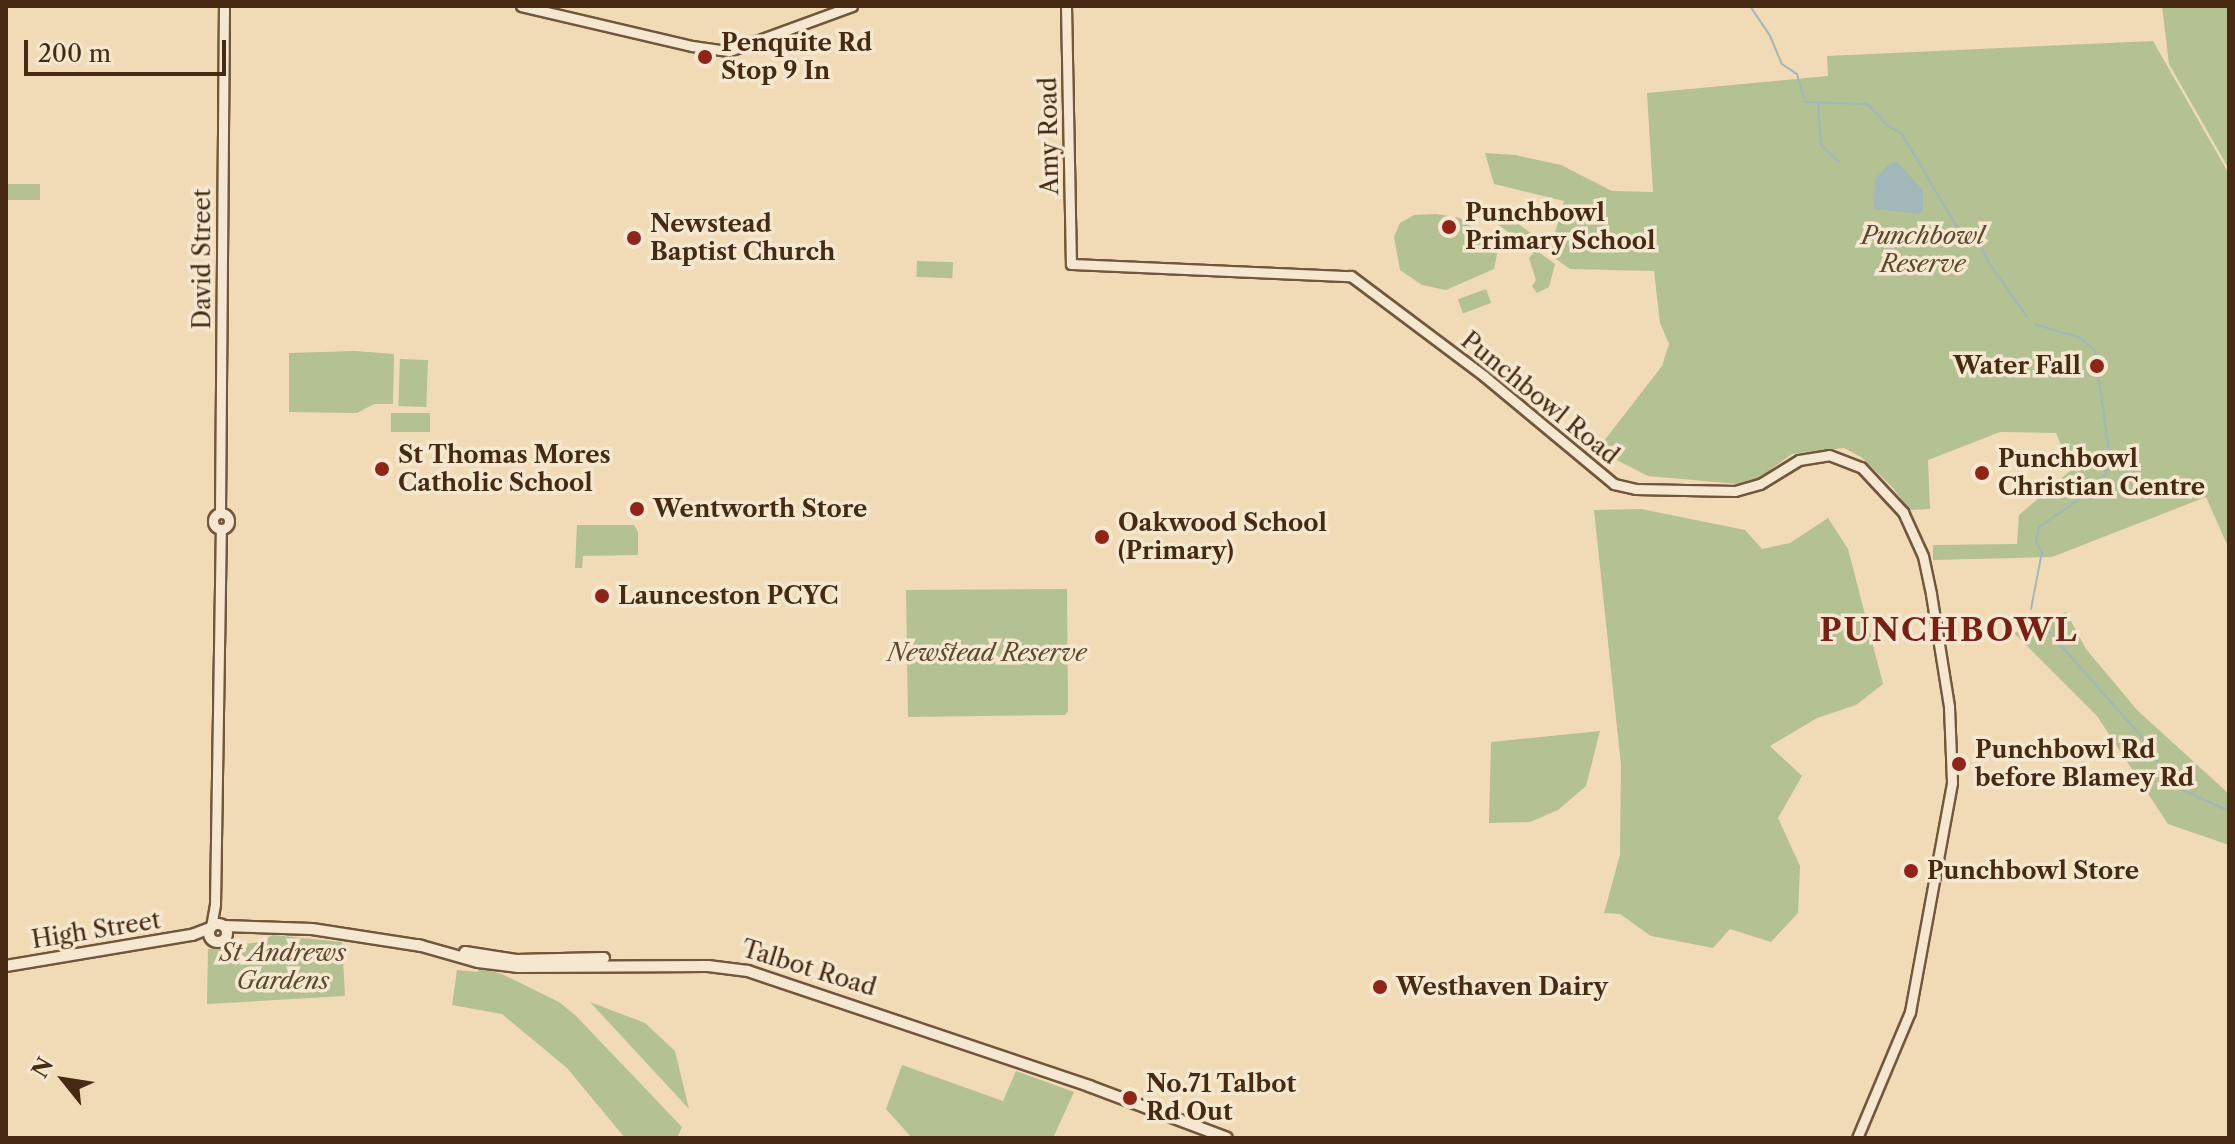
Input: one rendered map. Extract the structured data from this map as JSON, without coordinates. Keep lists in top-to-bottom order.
{
  "streets": {
    "main road": ["High Street", "Talbot Road"],
    "street": ["Amy Road", "David Street", "Punchbowl Road"]
  },
  "crossings": [
    ["Amy Road", "Punchbowl Road"],
    ["David Street", "High Street"],
    ["High Street", "Talbot Road"]
  ],
  "districts": ["PUNCHBOWL"],
  "parks": ["Punchbowl Reserve", "Newstead Reserve", "St Andrews Gardens"],
  "places": [
    "Penquite Rd Stop 9 In",
    "Punchbowl Primary School",
    "Newstead Baptist Church",
    "Water Fall",
    "St Thomas Mores Catholic School",
    "Punchbowl Christian Centre",
    "Wentworth Store",
    "Oakwood School (Primary)",
    "Launceston PCYC",
    "Punchbowl Rd before Blamey Rd",
    "Punchbowl Store",
    "Westhaven Dairy",
    "No.71 Talbot Rd Out"
  ],
  "scale_bar": "200 m",
  "north": "top left"
}
